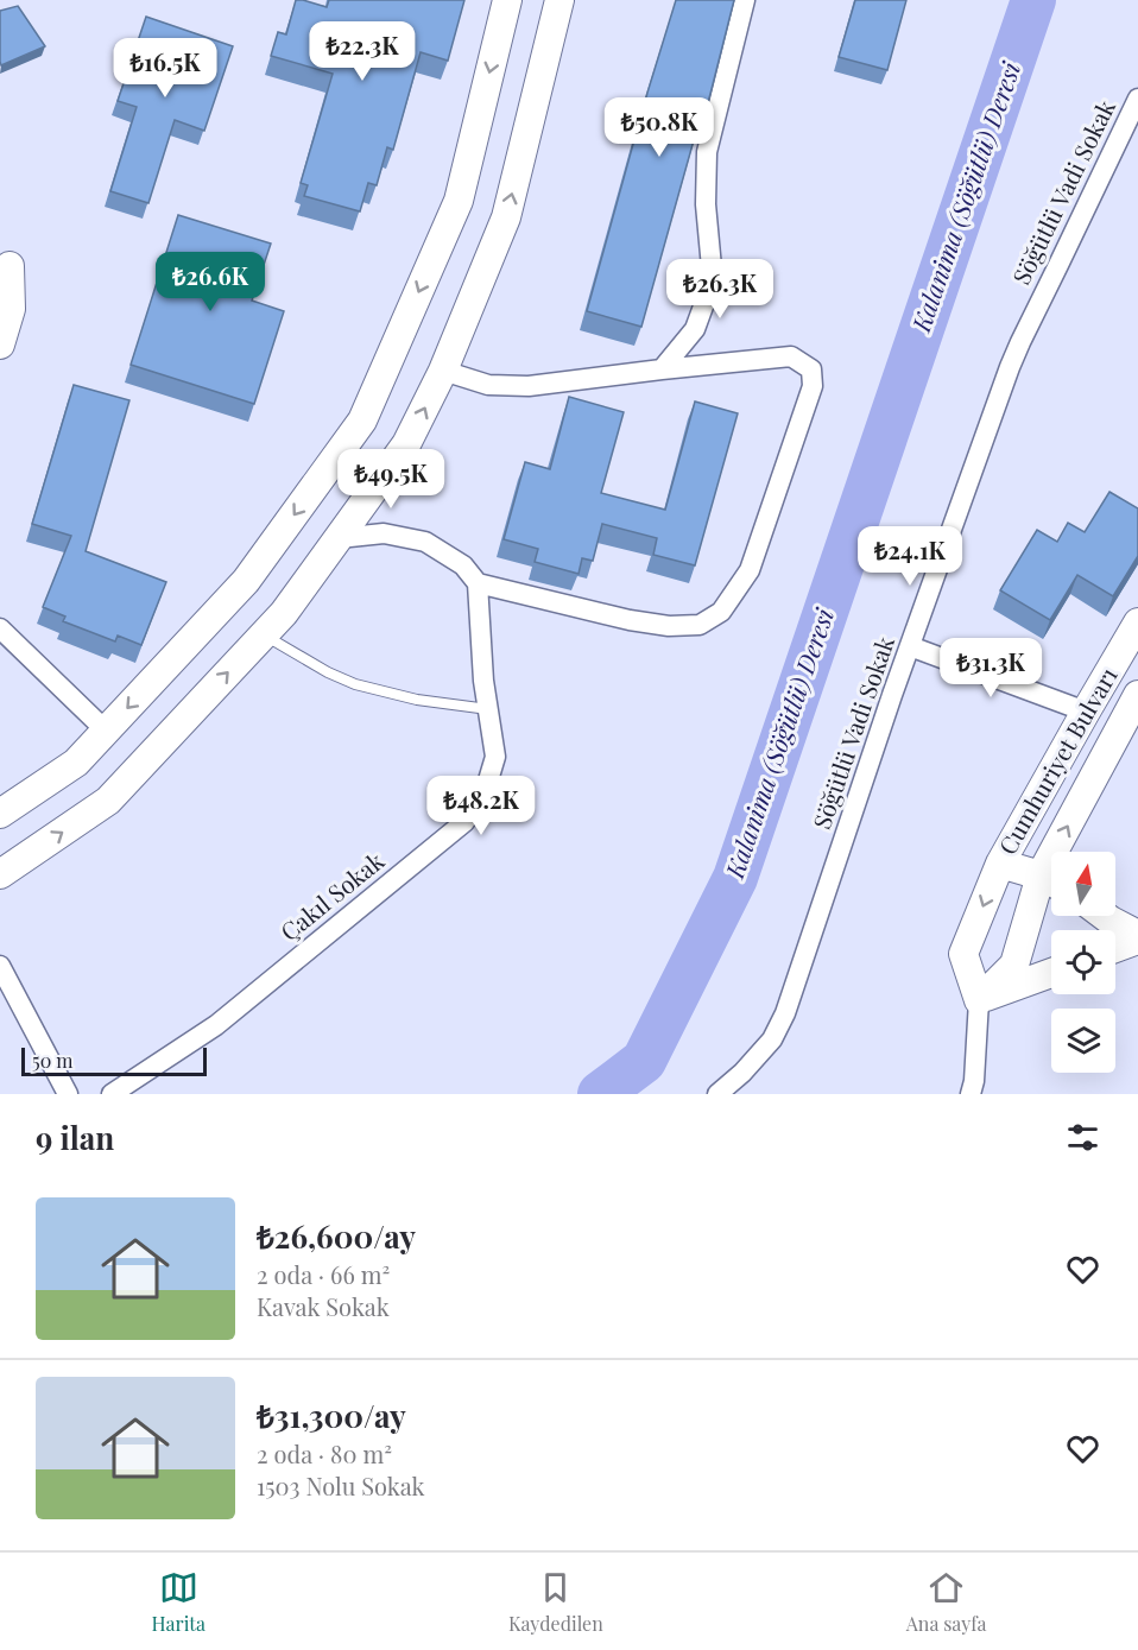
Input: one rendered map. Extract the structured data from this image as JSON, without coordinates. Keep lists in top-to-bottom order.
{
  "streets": {
    "main road": ["Cumhuriyet Bulvarı"],
    "street": ["Söğütlü Vadi Sokak", "Çakıl Sokak"]
  },
  "water": ["Kalanima (Söğütlü) Deresi"],
  "scale_bar": "50 m",
  "north": "top",
  "page": {
    "price": [
      "₺22.3K",
      "₺16.5K",
      "₺50.8K",
      "₺26.6K",
      "₺26.3K",
      "₺49.5K",
      "₺24.1K",
      "₺31.3K",
      "₺48.2K"
    ],
    "scale": "50 m",
    "heading": "9 ilan",
    "list": [
      {
        "name": "₺26,600/ay",
        "note": "2 oda · 66 m² · Kavak Sokak"
      },
      {
        "name": "₺31,300/ay",
        "note": "2 oda · 80 m² · 1503 Nolu Sokak"
      }
    ],
    "tabs": ["Harita", "Kaydedilen", "Ana sayfa"]
  }
}
